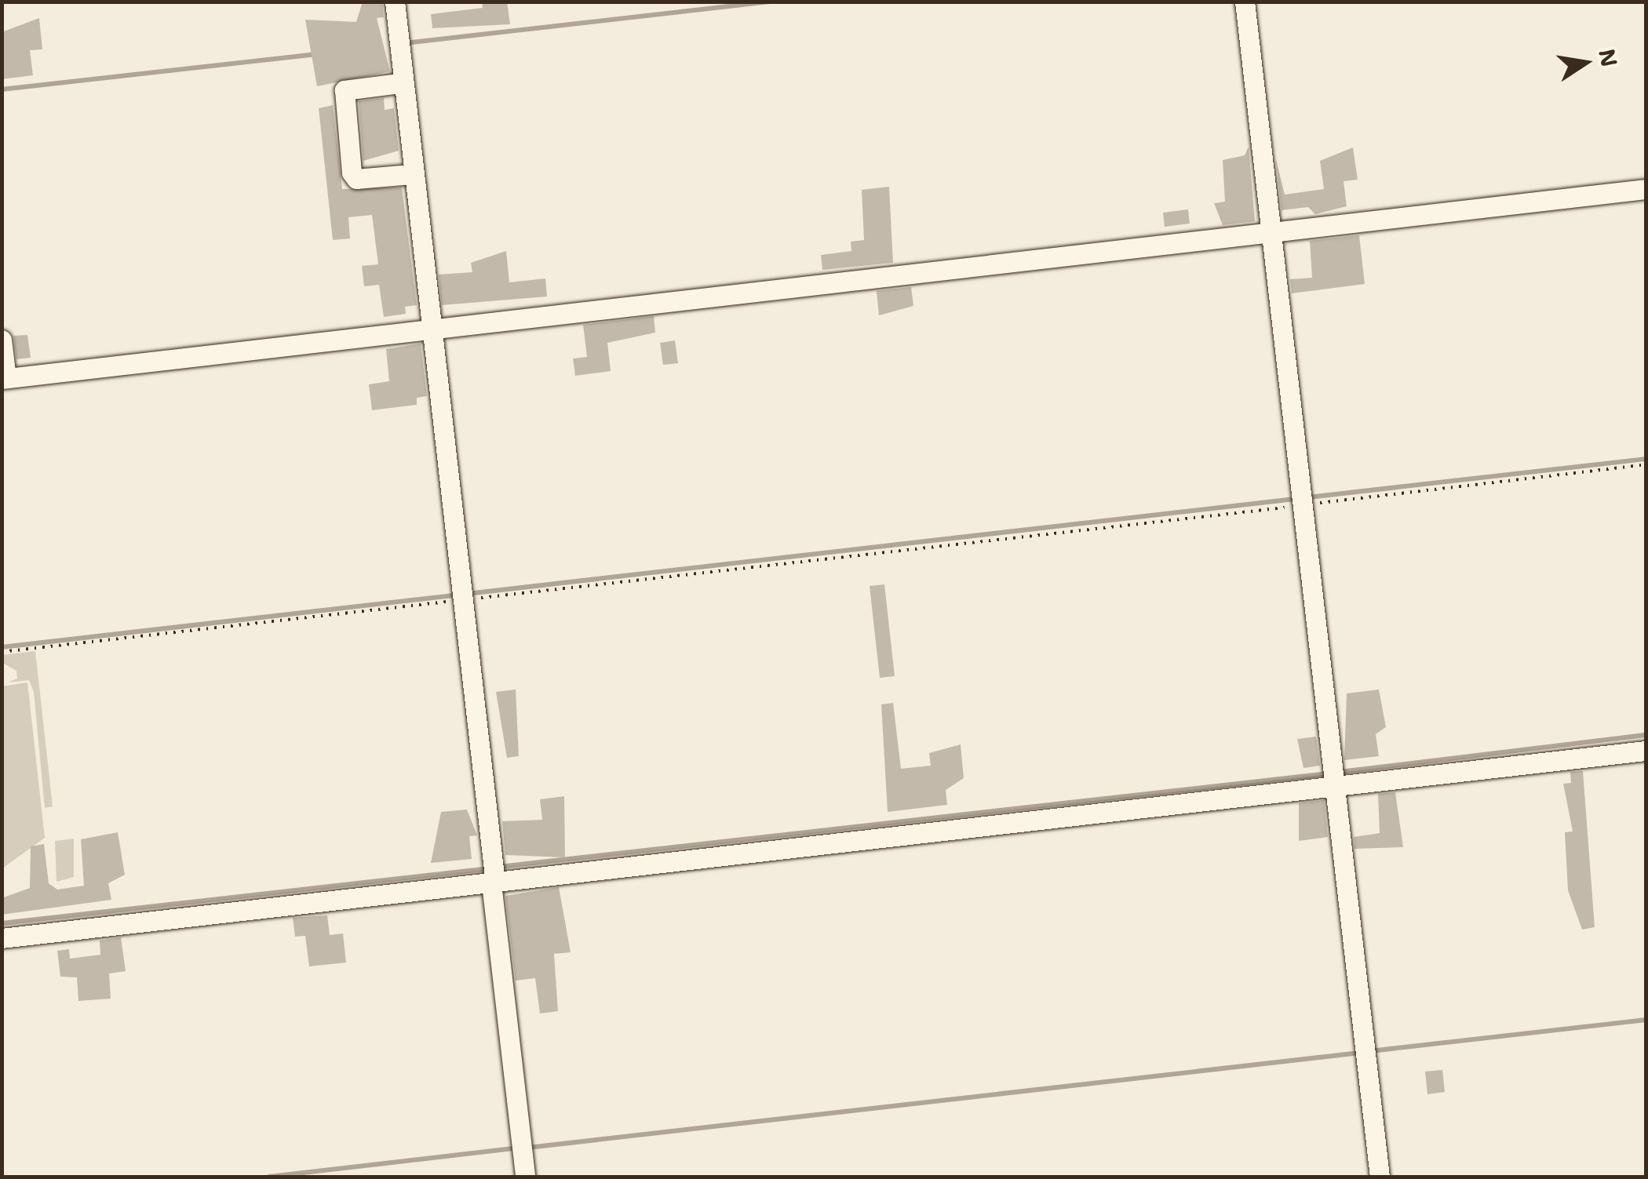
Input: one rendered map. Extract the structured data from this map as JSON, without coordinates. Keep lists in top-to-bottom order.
{
  "north": "right"
}
